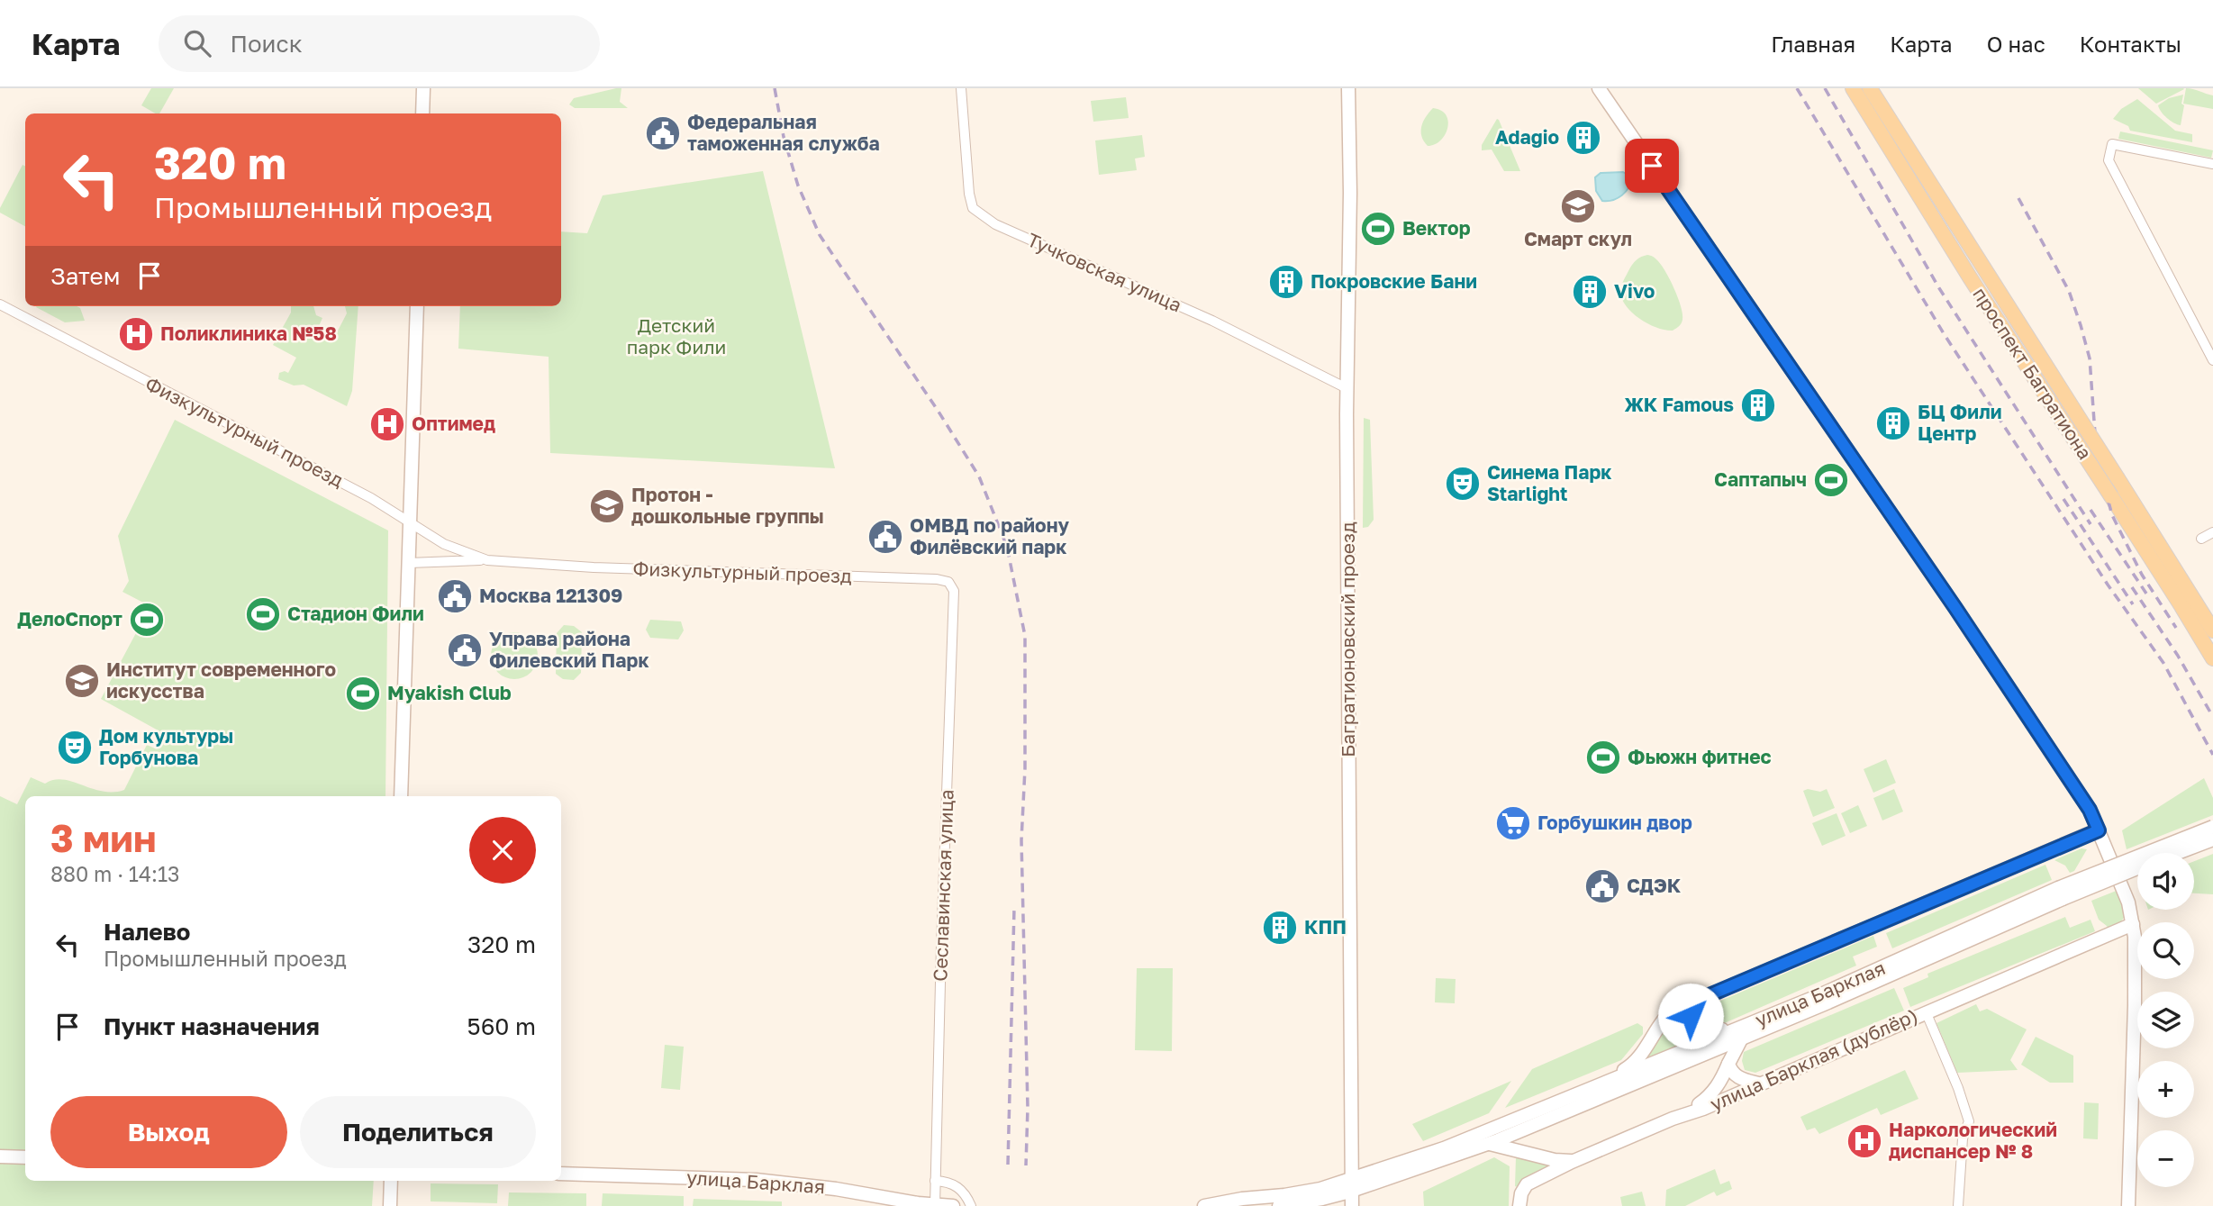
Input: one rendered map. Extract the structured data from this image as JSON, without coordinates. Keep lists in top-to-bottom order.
{
  "streets": {
    "main road": ["проспект Багратиона"],
    "street": [
      "Тучковская улица",
      "Физкультурный проезд",
      "Багратионовский проезд",
      "Сеславинская улица",
      "улица Барклая",
      "улица Барклая (дублёр)"
    ]
  },
  "crossings": [
    ["Тучковская улица", "Багратионовский проезд"],
    ["Физкультурный проезд", "Сеславинская улица"],
    ["Багратионовский проезд", "улица Барклая"],
    ["Сеславинская улица", "улица Барклая"]
  ],
  "parks": ["Детский парк Фили"],
  "places": {
    "public building": [
      "Федеральная таможенная служба",
      "ОМВД по району Филёвский парк",
      "Москва 121309",
      "Управа района Филевский Парк",
      "СДЭК"
    ],
    "building": [
      "Adagio",
      "Покровские Бани",
      "Vivo",
      "ЖК Famous",
      "БЦ Фили Центр",
      "КПП"
    ],
    "school or university": ["Смарт скул", "Протон - дошкольные группы", "Институт современного искусства"],
    "sports": [
      "Вектор",
      "Саптапыч",
      "Стадион Фили",
      "ДелоСпорт",
      "Myakish Club",
      "Фьюжн фитнес"
    ],
    "hospital": ["Поликлиника №58", "Оптимед", "Наркологический диспансер № 8"],
    "theatre": ["Синема Парк Starlight", "Дом культуры Горбунова"],
    "supermarket": ["Горбушкин двор"]
  },
  "page": {
    "header": "Карта",
    "search": "Поиск",
    "nav": [
      "Главная",
      "Карта",
      "О нас",
      "Контакты"
    ],
    "turn": ["320 m", "Промышленный проезд"],
    "then": "Затем",
    "heading": ["3 мин", "880 m · 14:13"],
    "map_buttons": ["+", "−"],
    "list": [
      {
        "name": "Налево",
        "note": "Промышленный проезд",
        "value": "320 m"
      },
      {
        "name": "Пункт назначения",
        "value": "560 m"
      }
    ],
    "buttons": ["Выход", "Поделиться"]
  }
}
